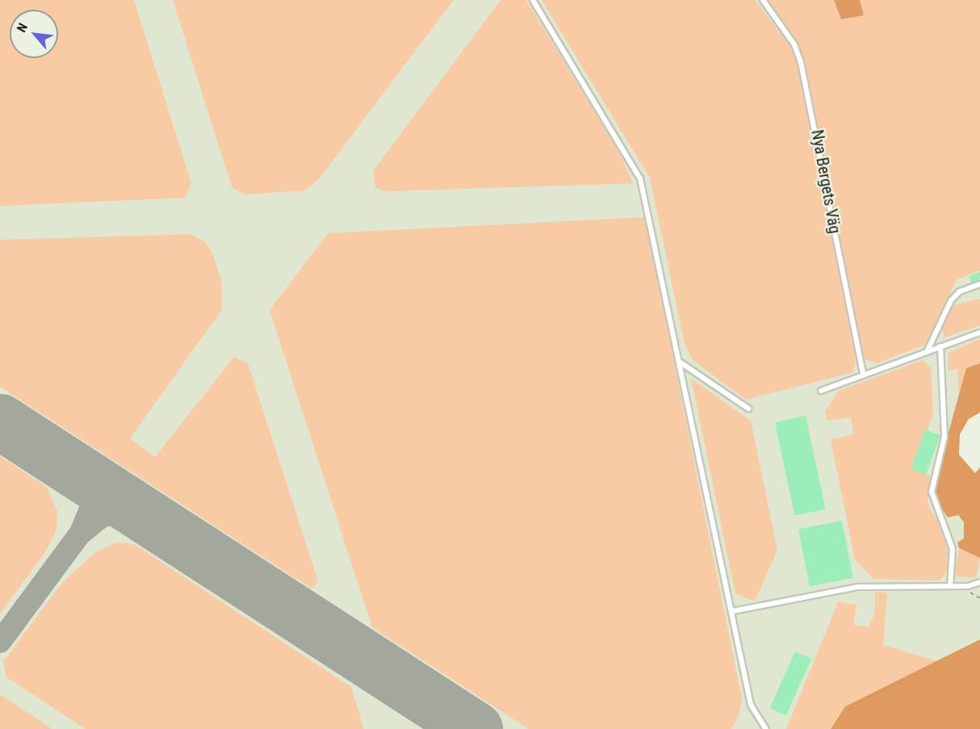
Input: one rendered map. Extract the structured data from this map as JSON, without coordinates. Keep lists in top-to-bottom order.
{
  "streets": {
    "lane": ["Nya Bergets Väg"]
  },
  "north": "top left"
}
